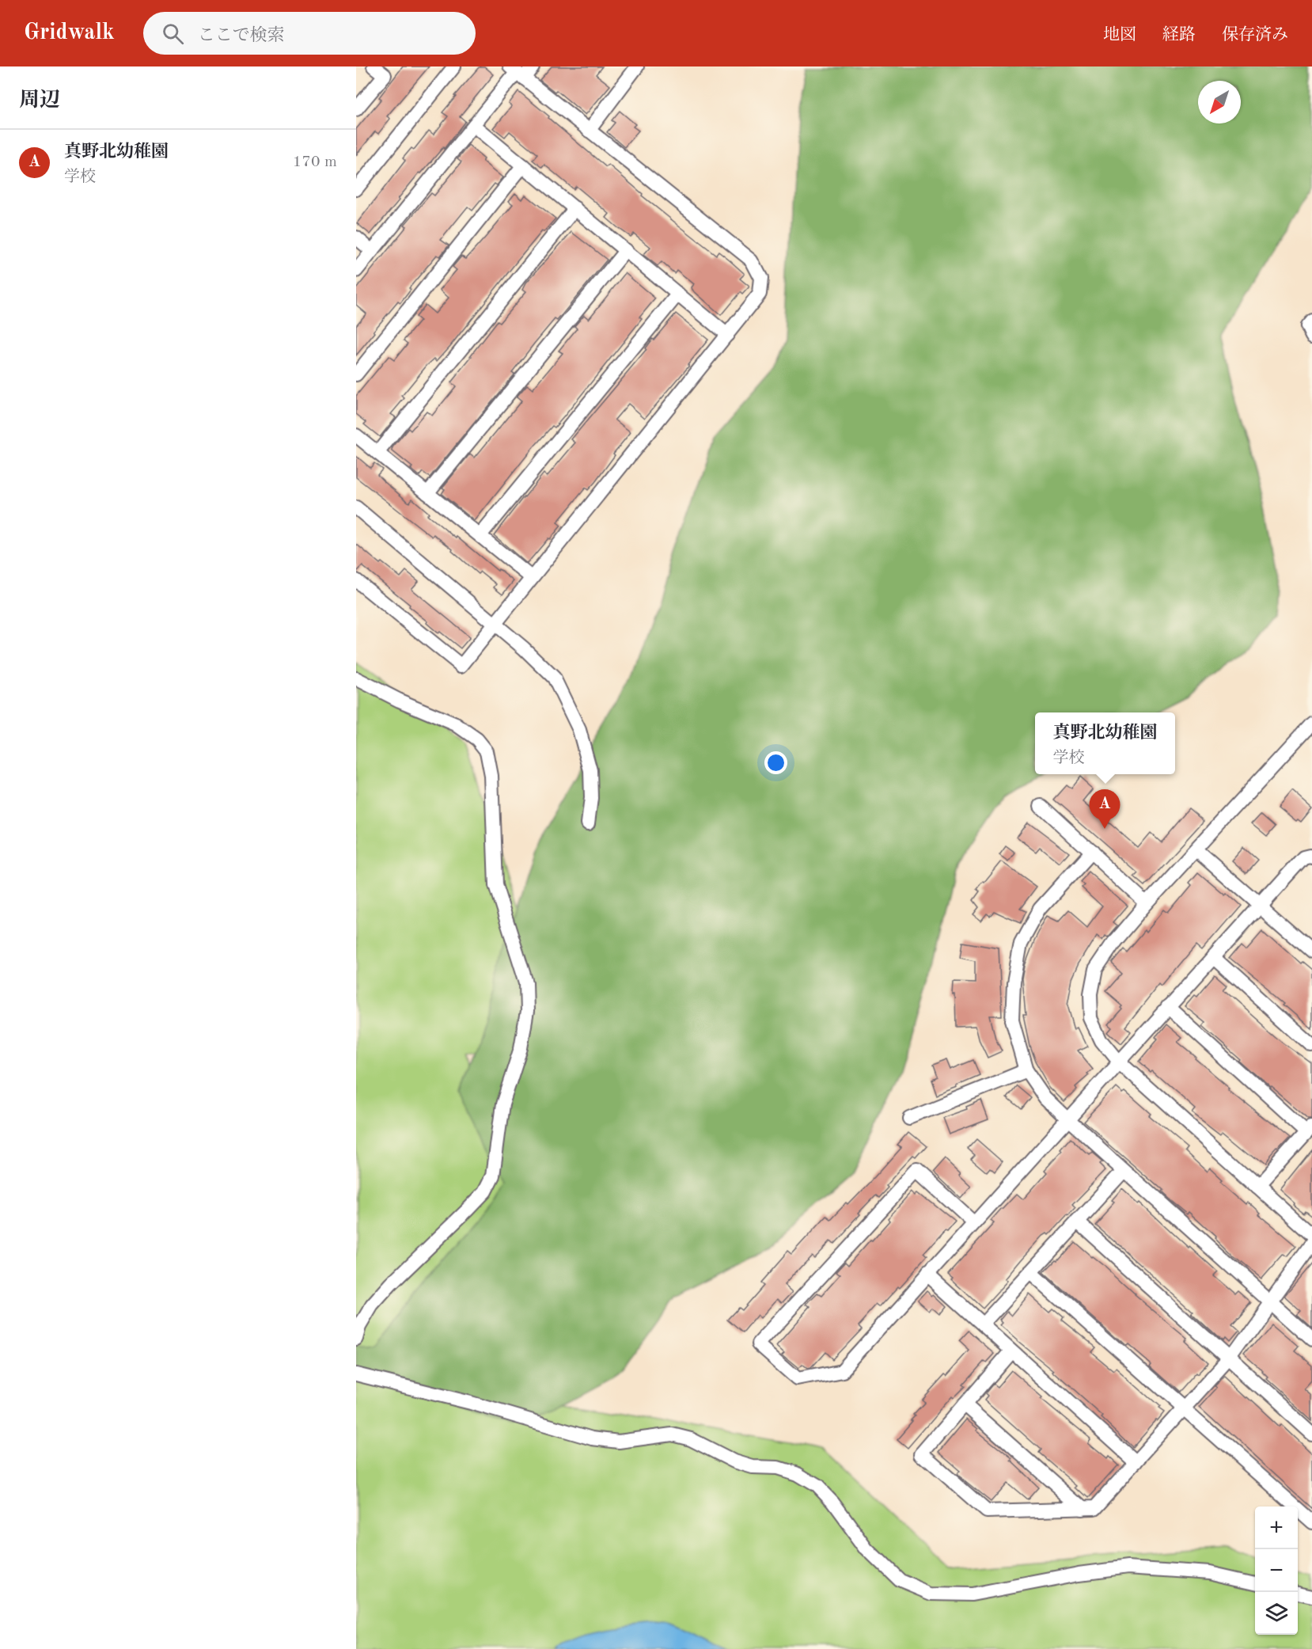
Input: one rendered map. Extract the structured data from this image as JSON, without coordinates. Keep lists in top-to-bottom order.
{
  "north": "bottom left",
  "page": {
    "header": "Gridwalk",
    "search": "ここで検索",
    "nav": ["地図", "経路", "保存済み"],
    "heading": "周辺",
    "list": [
      {
        "mark": "A",
        "name": "真野北幼稚園",
        "note": "学校",
        "value": "170 m"
      }
    ],
    "popup": ["真野北幼稚園", "学校"],
    "pins": "A",
    "map_buttons": ["+", "−"]
  }
}
